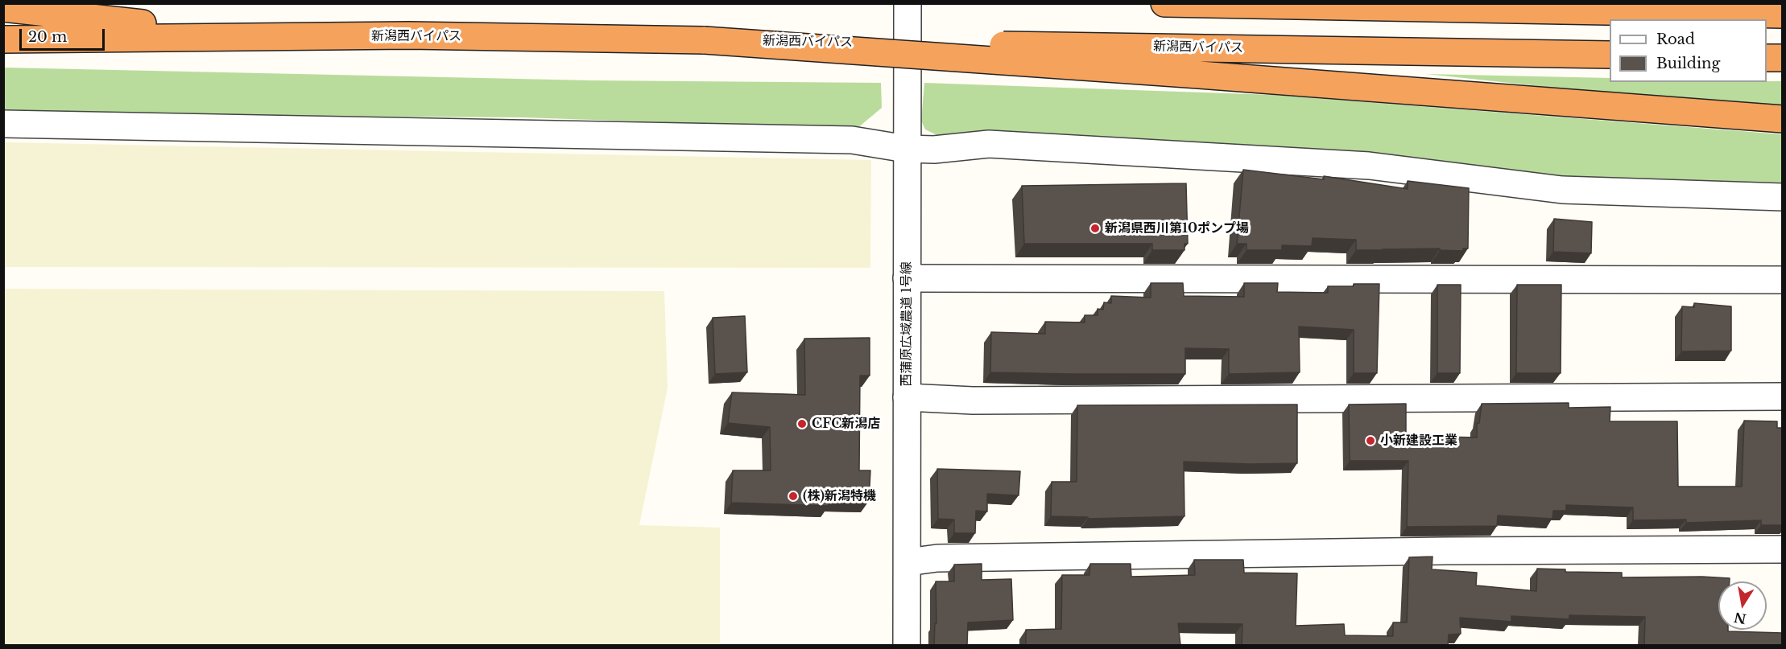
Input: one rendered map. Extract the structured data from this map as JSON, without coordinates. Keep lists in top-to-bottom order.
{
  "streets": {
    "highway": ["新潟西バイパス"],
    "street": ["西蒲原広域農道 1号線"]
  },
  "places": [
    "新潟県西川第10ポンプ場",
    "CFC新潟店",
    "小新建設工業",
    "(株)新潟特機"
  ],
  "legend": ["Road", "Building"],
  "scale_bar": "20 m",
  "north": "bottom"
}
